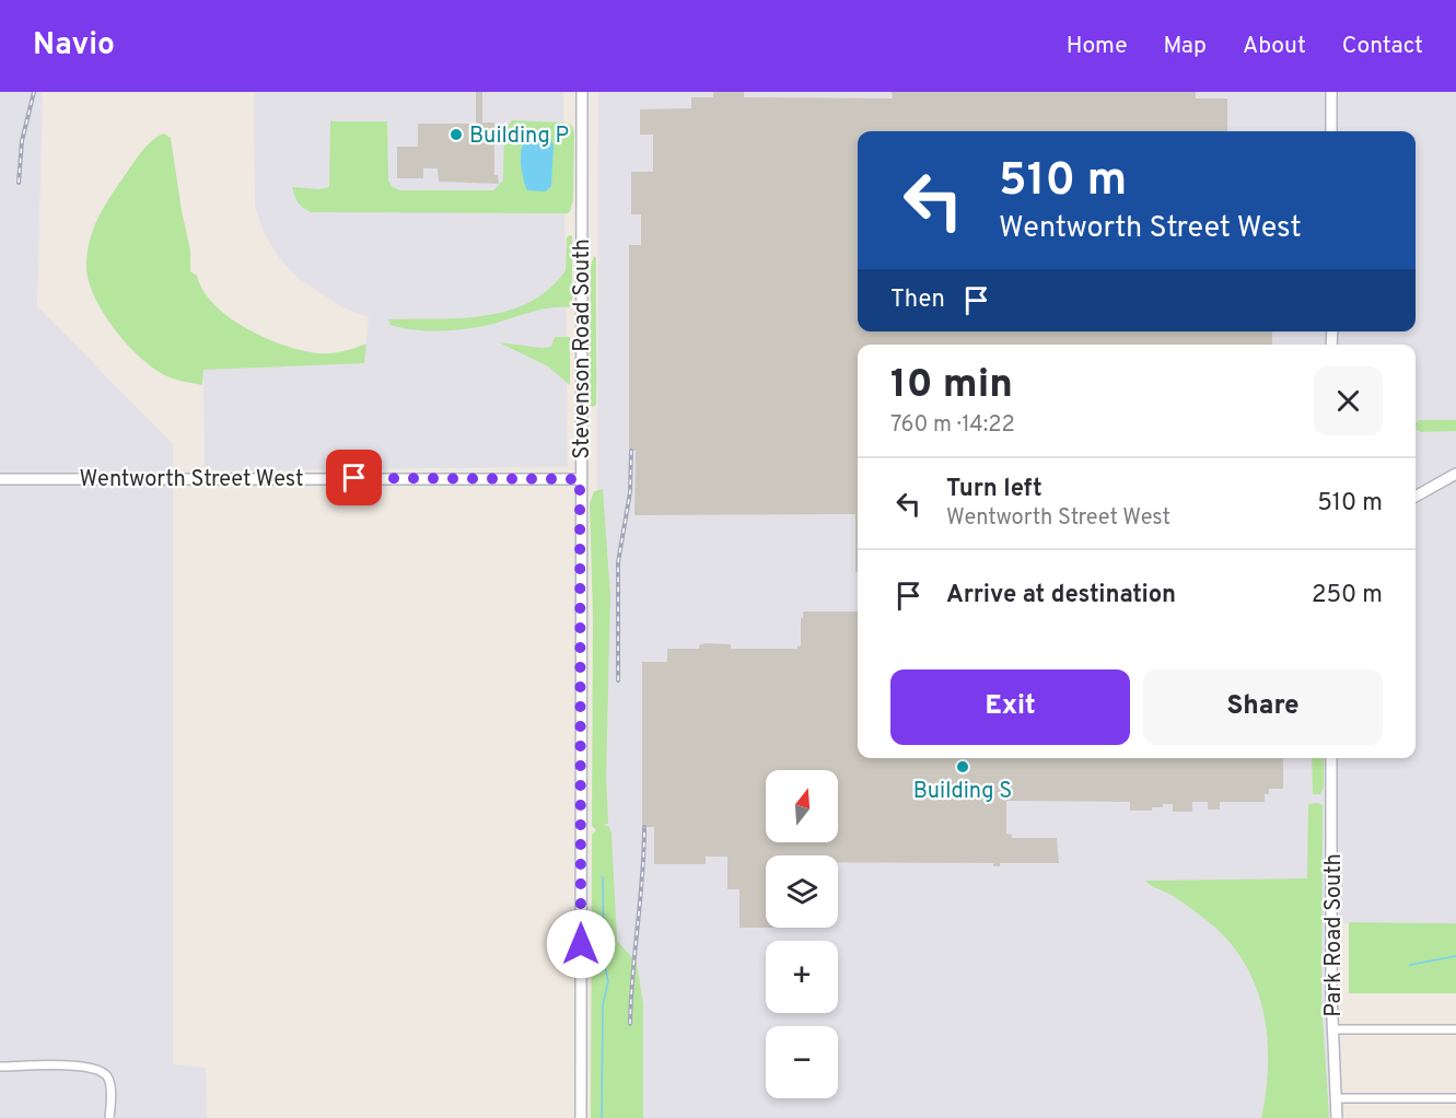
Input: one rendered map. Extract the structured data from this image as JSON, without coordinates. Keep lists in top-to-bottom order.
{
  "streets": {
    "main road": ["Stevenson Road South", "Wentworth Street West", "Park Road South"]
  },
  "crossings": [
    ["Stevenson Road South", "Wentworth Street West"]
  ],
  "places": ["Building P", "Building S"],
  "north": "top",
  "page": {
    "header": "Navio",
    "nav": [
      "Home",
      "Map",
      "About",
      "Contact"
    ],
    "turn": ["510 m", "Wentworth Street West"],
    "then": "Then",
    "heading": ["10 min", "760 m · 14:22"],
    "list": [
      {
        "name": "Turn left",
        "note": "Wentworth Street West",
        "value": "510 m"
      },
      {
        "name": "Arrive at destination",
        "value": "250 m"
      }
    ],
    "buttons": ["Exit", "Share"],
    "map_buttons": ["+", "−"]
  }
}
